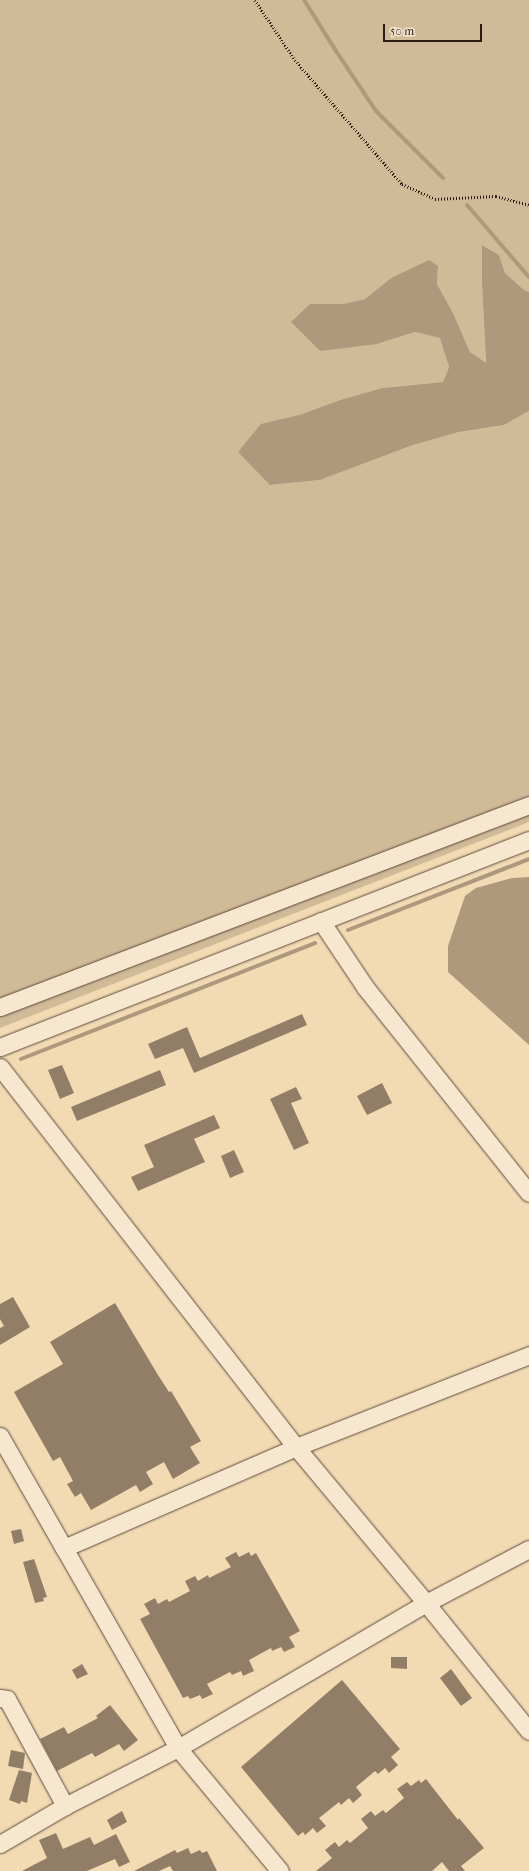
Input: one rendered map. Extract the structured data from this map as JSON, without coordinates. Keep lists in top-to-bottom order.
{
  "scale_bar": "50 m"
}
